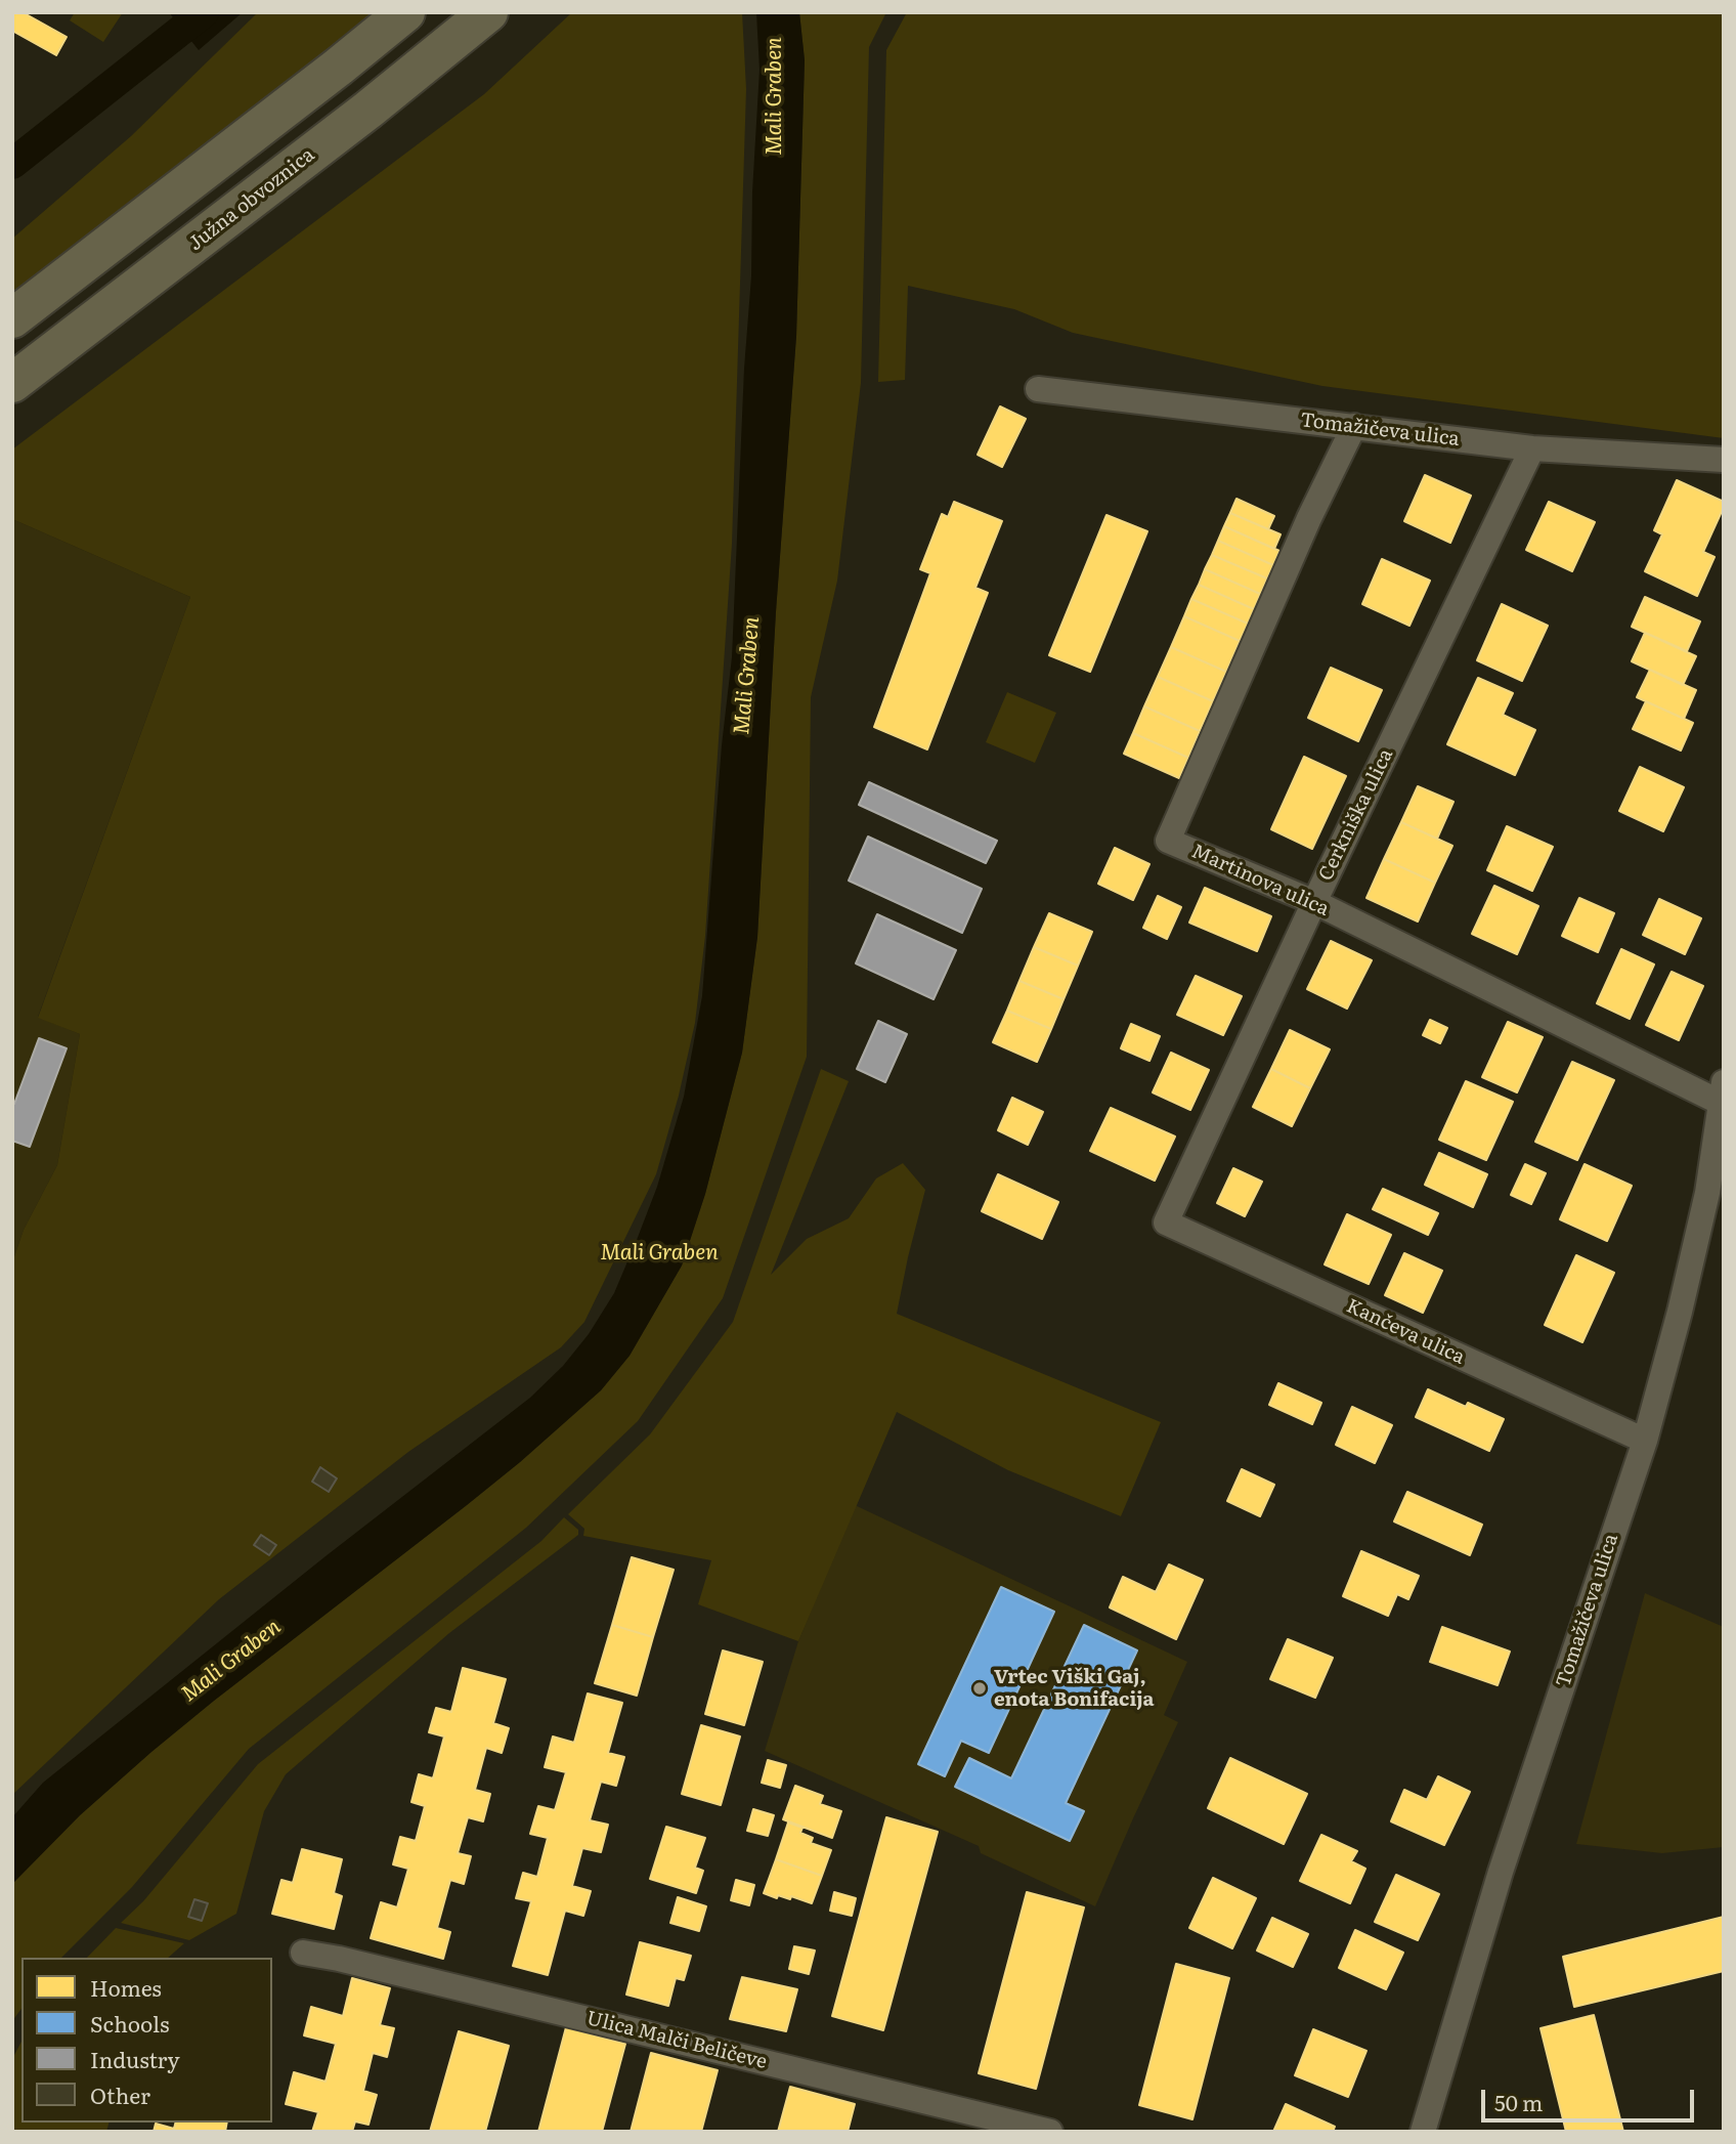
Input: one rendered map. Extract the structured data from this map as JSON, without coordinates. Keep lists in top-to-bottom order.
{
  "streets": {
    "highway": ["Južna obvoznica"],
    "street": [
      "Tomažičeva ulica",
      "Cerkniška ulica",
      "Martinova ulica",
      "Kančeva ulica",
      "Ulica Malči Beličeve"
    ]
  },
  "crossings": [
    ["Tomažičeva ulica", "Cerkniška ulica"],
    ["Tomažičeva ulica", "Martinova ulica"],
    ["Tomažičeva ulica", "Kančeva ulica"],
    ["Cerkniška ulica", "Martinova ulica"],
    ["Cerkniška ulica", "Kančeva ulica"]
  ],
  "water": ["Mali Graben"],
  "places": ["Vrtec Viški Gaj, enota Bonifacija"],
  "legend": [
    "Homes",
    "Schools",
    "Industry",
    "Other"
  ],
  "scale_bar": "50 m"
}
